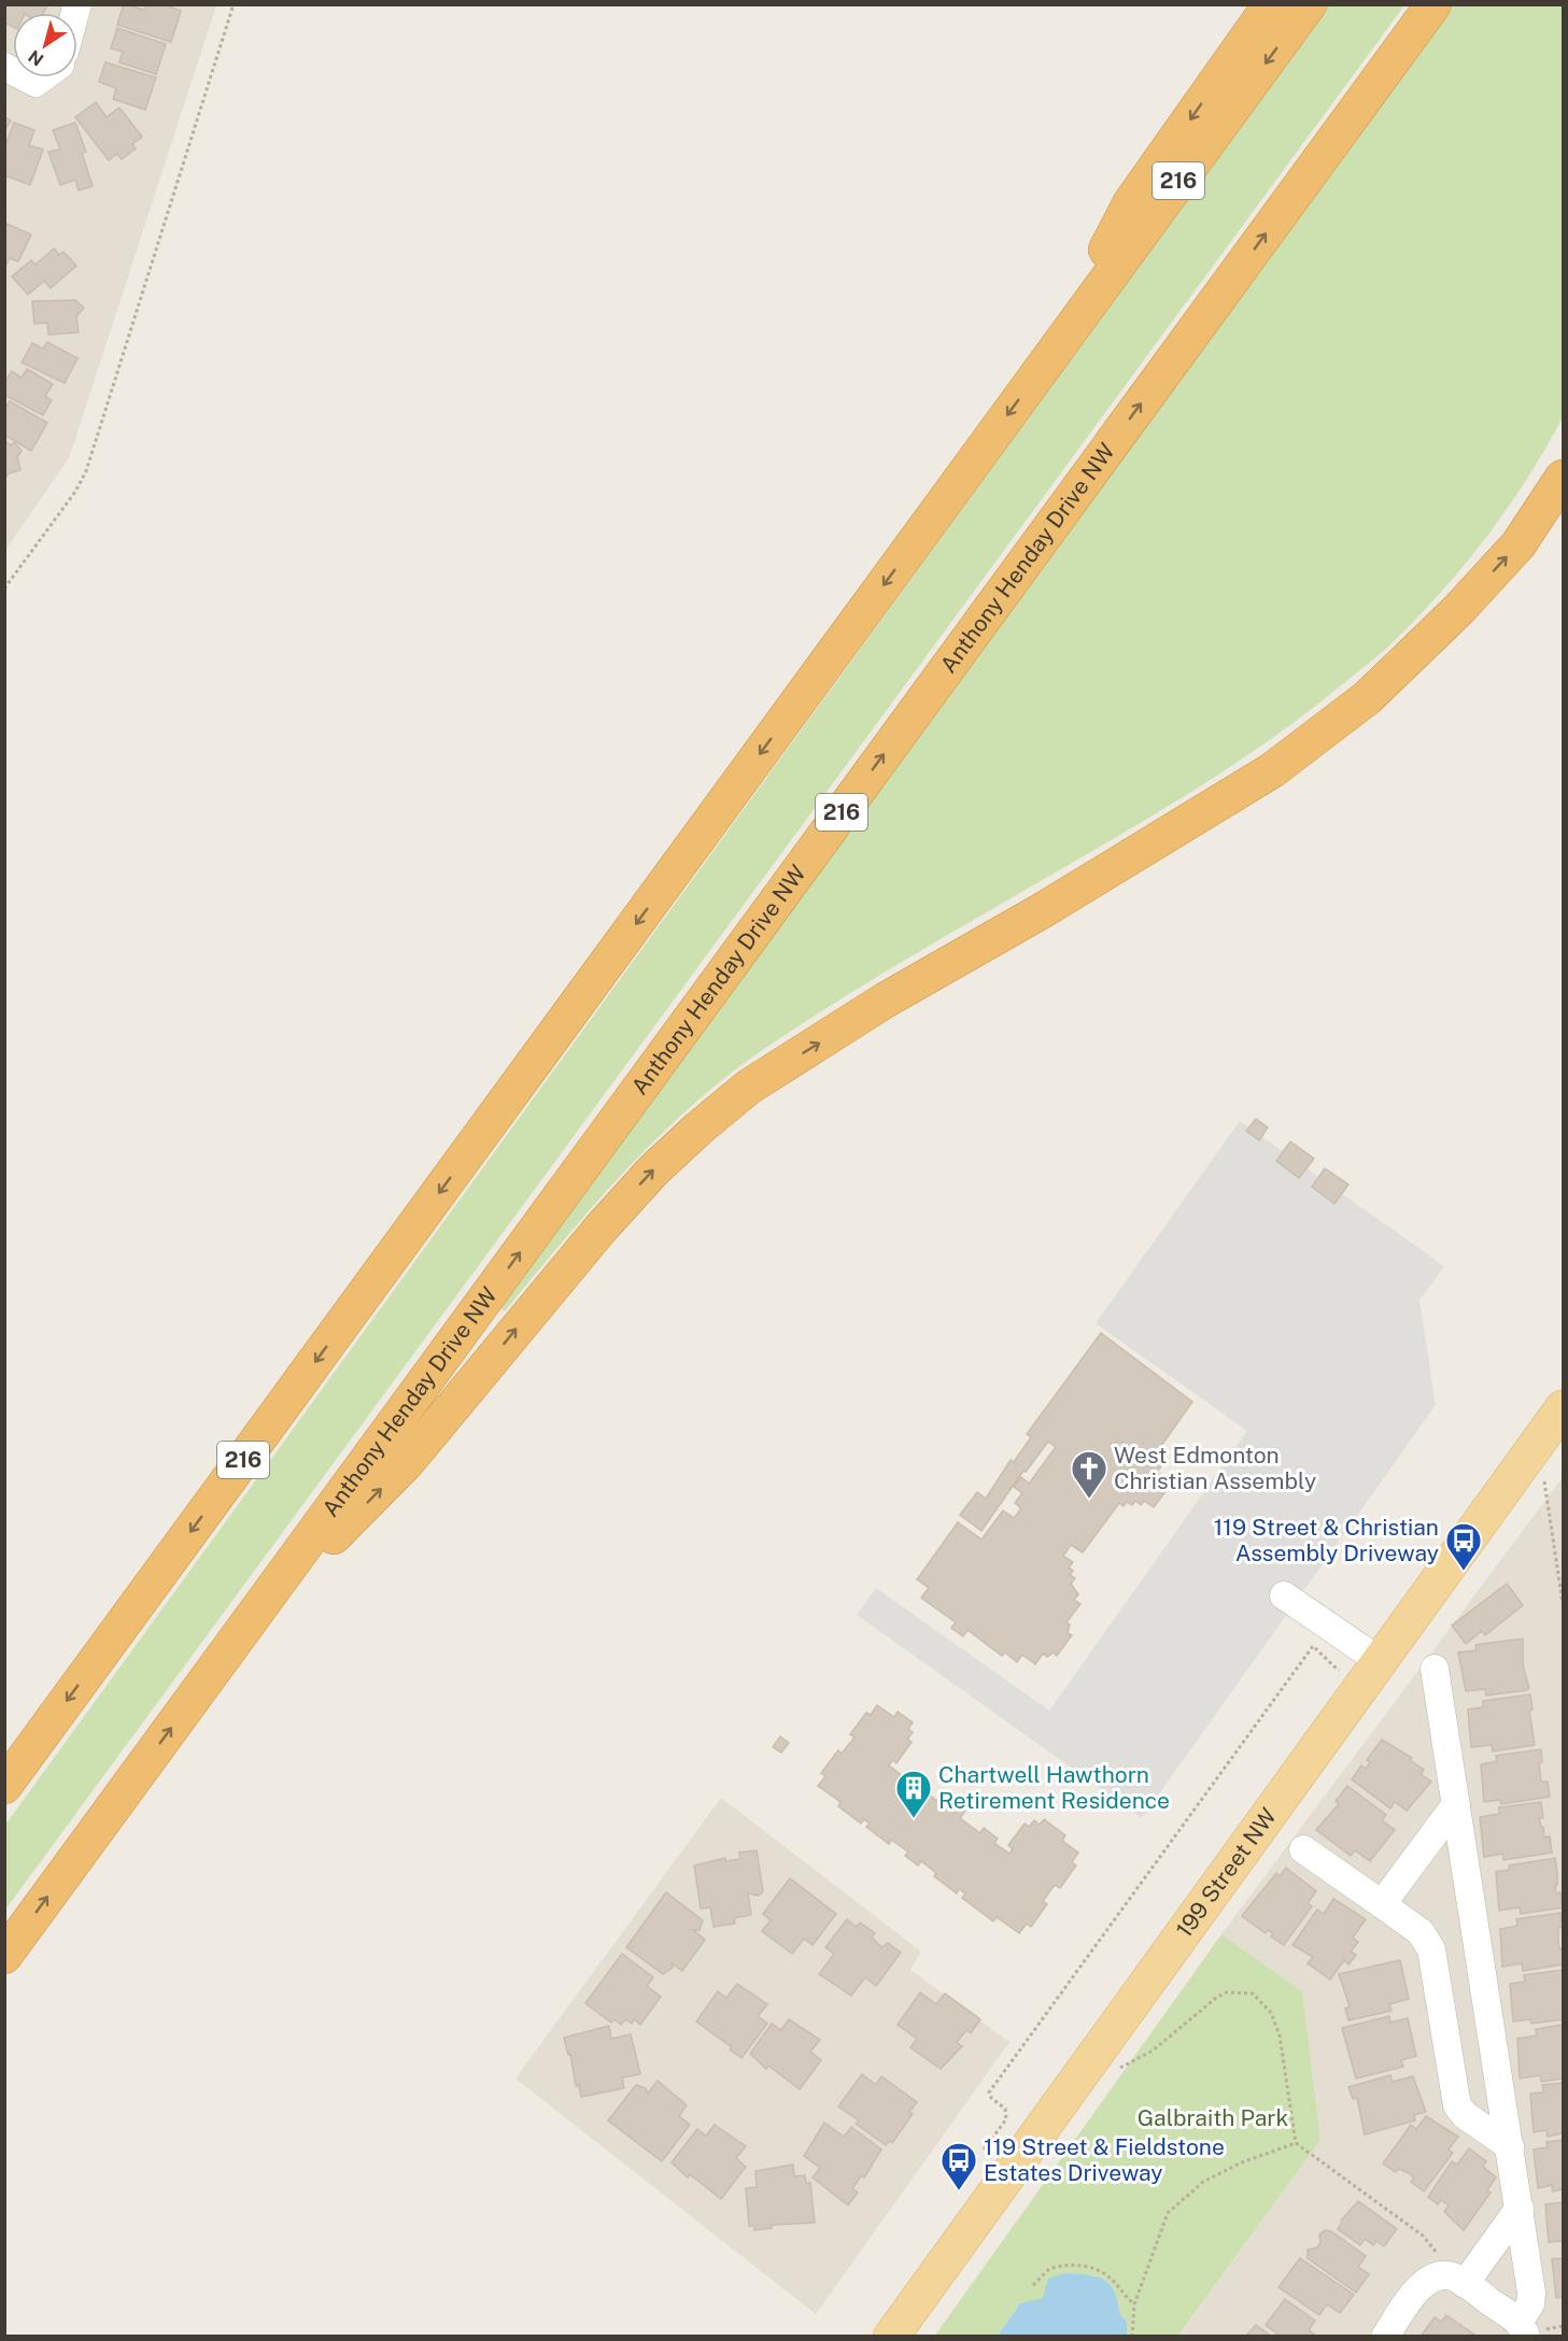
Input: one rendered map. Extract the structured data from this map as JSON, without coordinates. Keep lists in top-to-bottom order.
{
  "streets": {
    "highway": ["216", "Anthony Henday Drive NW"],
    "main road": ["199 Street NW"]
  },
  "parks": ["Galbraith Park"],
  "places": {
    "church": ["West Edmonton Christian Assembly"],
    "bus stop": ["119 Street & Christian Assembly Driveway", "119 Street & Fieldstone Estates Driveway"],
    "building": ["Chartwell Hawthorn Retirement Residence"]
  },
  "north": "bottom left"
}
